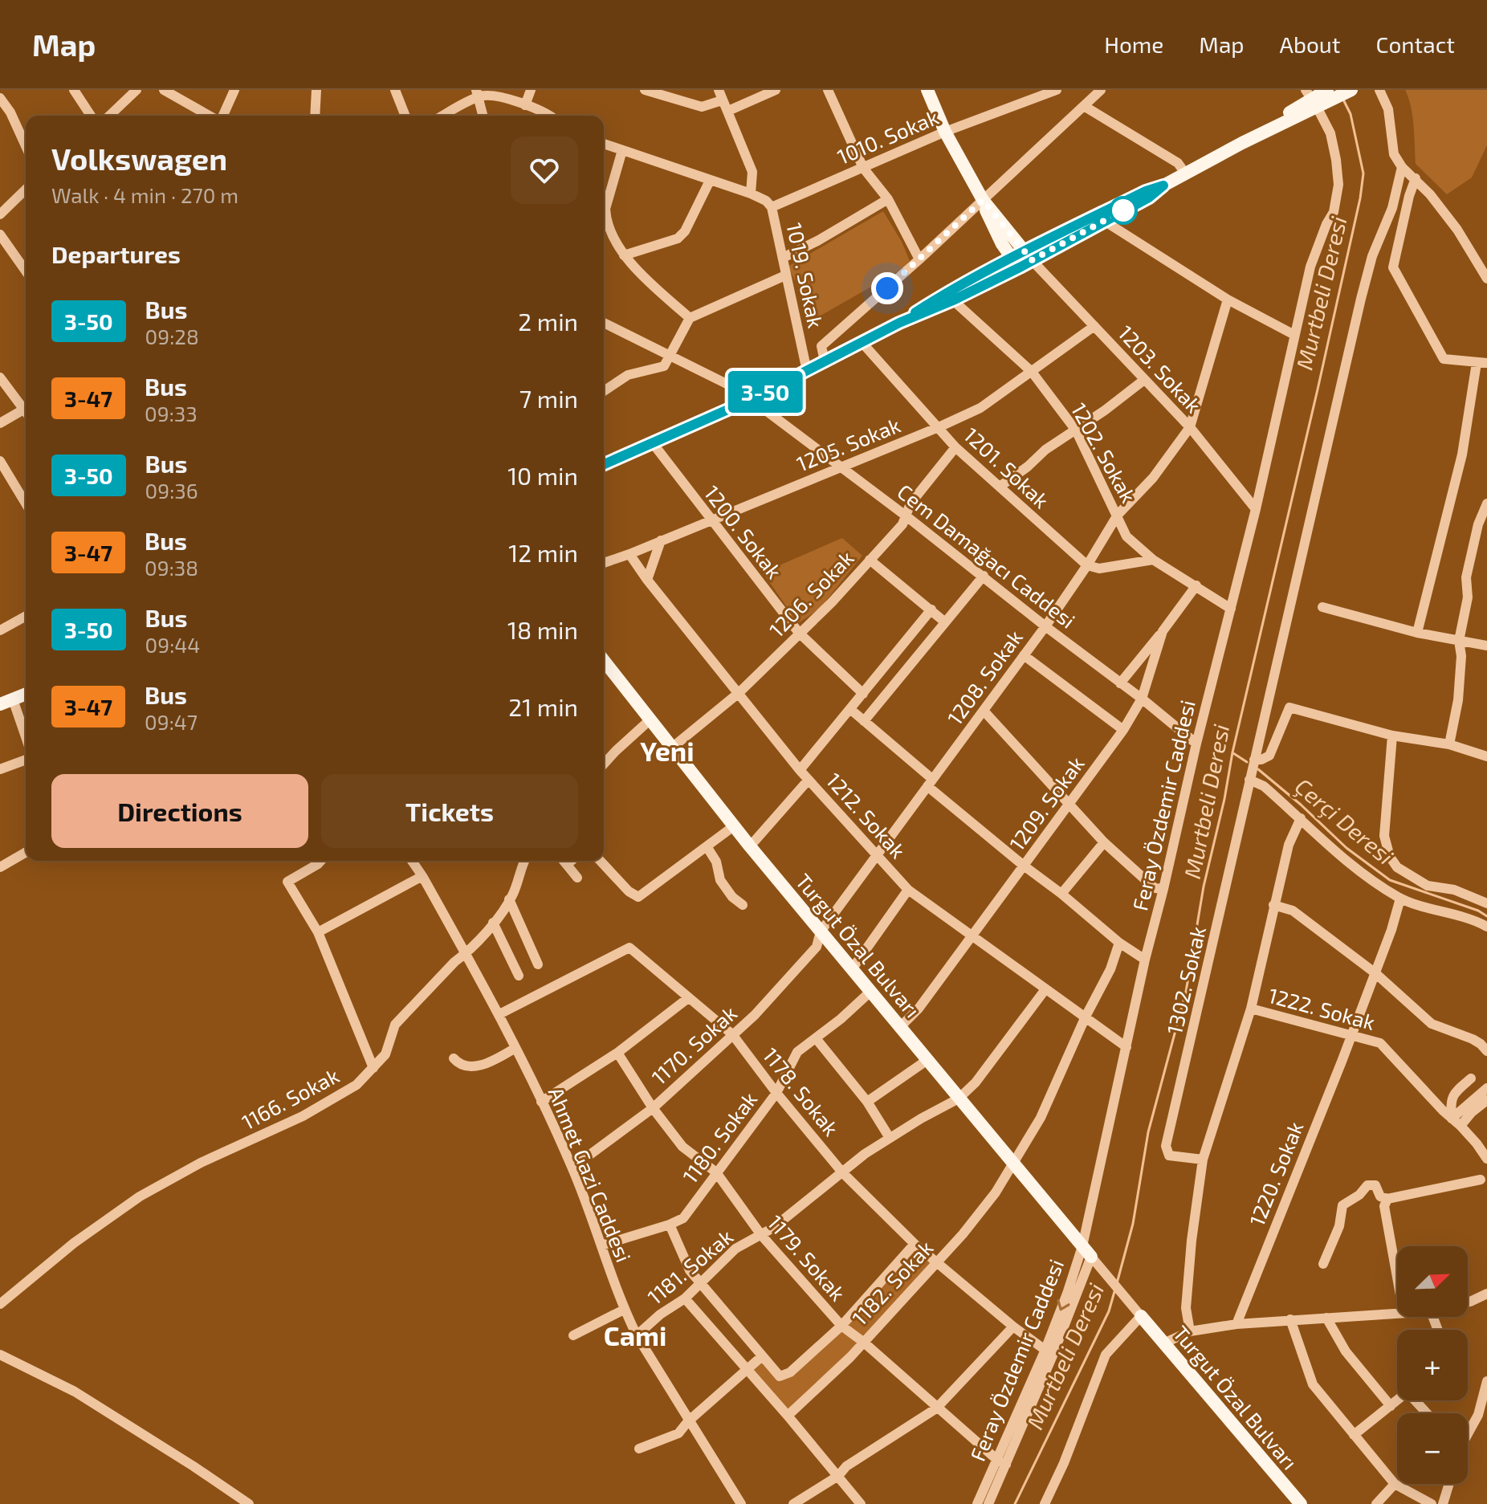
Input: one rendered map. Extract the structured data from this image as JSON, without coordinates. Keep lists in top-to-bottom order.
{
  "streets": {
    "main road": ["Turgut Özal Bulvarı"],
    "street": [
      "1010. Sokak",
      "1019. Sokak",
      "1203. Sokak",
      "1205. Sokak",
      "1202. Sokak",
      "1201. Sokak",
      "1200. Sokak",
      "Cem Damağacı Caddesi",
      "1206. Sokak",
      "1208. Sokak",
      "1209. Sokak",
      "Feray Özdemir Caddesi",
      "1212. Sokak",
      "1302. Sokak",
      "1222. Sokak",
      "1170. Sokak",
      "1178. Sokak",
      "1166. Sokak",
      "1180. Sokak",
      "1220. Sokak",
      "Ahmet Gazi Caddesi",
      "1179. Sokak",
      "1181. Sokak",
      "1182. Sokak"
    ]
  },
  "crossings": [
    ["1010. Sokak", "1019. Sokak"],
    ["1203. Sokak", "1205. Sokak"],
    ["1203. Sokak", "1208. Sokak"],
    ["1203. Sokak", "Feray Özdemir Caddesi"],
    ["1205. Sokak", "1202. Sokak"],
    ["1205. Sokak", "1201. Sokak"],
    ["1205. Sokak", "1200. Sokak"],
    ["1205. Sokak", "Cem Damağacı Caddesi"],
    ["1205. Sokak", "1212. Sokak"],
    ["1202. Sokak", "1208. Sokak"],
    ["1202. Sokak", "1209. Sokak"],
    ["1202. Sokak", "Feray Özdemir Caddesi"],
    ["1201. Sokak", "1206. Sokak"],
    ["1201. Sokak", "1208. Sokak"],
    ["1200. Sokak", "1206. Sokak"],
    ["Cem Damağacı Caddesi", "1206. Sokak"],
    ["Cem Damağacı Caddesi", "1208. Sokak"],
    ["Cem Damağacı Caddesi", "1209. Sokak"],
    ["Cem Damağacı Caddesi", "Feray Özdemir Caddesi"],
    ["1206. Sokak", "1212. Sokak"],
    ["1206. Sokak", "Turgut Özal Bulvarı"],
    ["1208. Sokak", "1212. Sokak"],
    ["1208. Sokak", "Turgut Özal Bulvarı"],
    ["1208. Sokak", "1170. Sokak"],
    ["1209. Sokak", "1212. Sokak"],
    ["1209. Sokak", "Turgut Özal Bulvarı"],
    ["Feray Özdemir Caddesi", "1212. Sokak"],
    ["Feray Özdemir Caddesi", "Turgut Özal Bulvarı"],
    ["Feray Özdemir Caddesi", "1178. Sokak"],
    ["Feray Özdemir Caddesi", "1179. Sokak"],
    ["1212. Sokak", "1181. Sokak"],
    ["1212. Sokak", "1182. Sokak"],
    ["Turgut Özal Bulvarı", "1170. Sokak"],
    ["Turgut Özal Bulvarı", "1180. Sokak"],
    ["Turgut Özal Bulvarı", "1181. Sokak"],
    ["Turgut Özal Bulvarı", "1182. Sokak"],
    ["1222. Sokak", "1220. Sokak"],
    ["1170. Sokak", "1178. Sokak"],
    ["1170. Sokak", "Ahmet Gazi Caddesi"],
    ["1170. Sokak", "1179. Sokak"],
    ["1178. Sokak", "1180. Sokak"],
    ["1178. Sokak", "Ahmet Gazi Caddesi"],
    ["1178. Sokak", "1181. Sokak"],
    ["1178. Sokak", "1182. Sokak"],
    ["1166. Sokak", "Ahmet Gazi Caddesi"],
    ["1180. Sokak", "Ahmet Gazi Caddesi"],
    ["1180. Sokak", "1179. Sokak"],
    ["Ahmet Gazi Caddesi", "1181. Sokak"],
    ["1179. Sokak", "1181. Sokak"],
    ["1179. Sokak", "1182. Sokak"]
  ],
  "districts": ["Yeni", "Cami"],
  "water": ["Murtbeli Deresi", "Çerçi Deresi"],
  "lines": ["bus line 3-50"],
  "north": "top right",
  "page": {
    "header": "Map",
    "nav": [
      "Home",
      "Map",
      "About",
      "Contact"
    ],
    "on_map": "3-50",
    "heading": [
      ["Volkswagen", "Walk · 4 min · 270 m"],
      "Departures"
    ],
    "list": [
      {
        "mark": "3-50",
        "name": "Bus",
        "note": "09:28",
        "value": "2 min"
      },
      {
        "mark": "3-47",
        "name": "Bus",
        "note": "09:33",
        "value": "7 min"
      },
      {
        "mark": "3-50",
        "name": "Bus",
        "note": "09:36",
        "value": "10 min"
      },
      {
        "mark": "3-47",
        "name": "Bus",
        "note": "09:38",
        "value": "12 min"
      },
      {
        "mark": "3-50",
        "name": "Bus",
        "note": "09:44",
        "value": "18 min"
      },
      {
        "mark": "3-47",
        "name": "Bus",
        "note": "09:47",
        "value": "21 min"
      }
    ],
    "buttons": ["Directions", "Tickets"],
    "map_buttons": ["+", "−"]
  }
}
